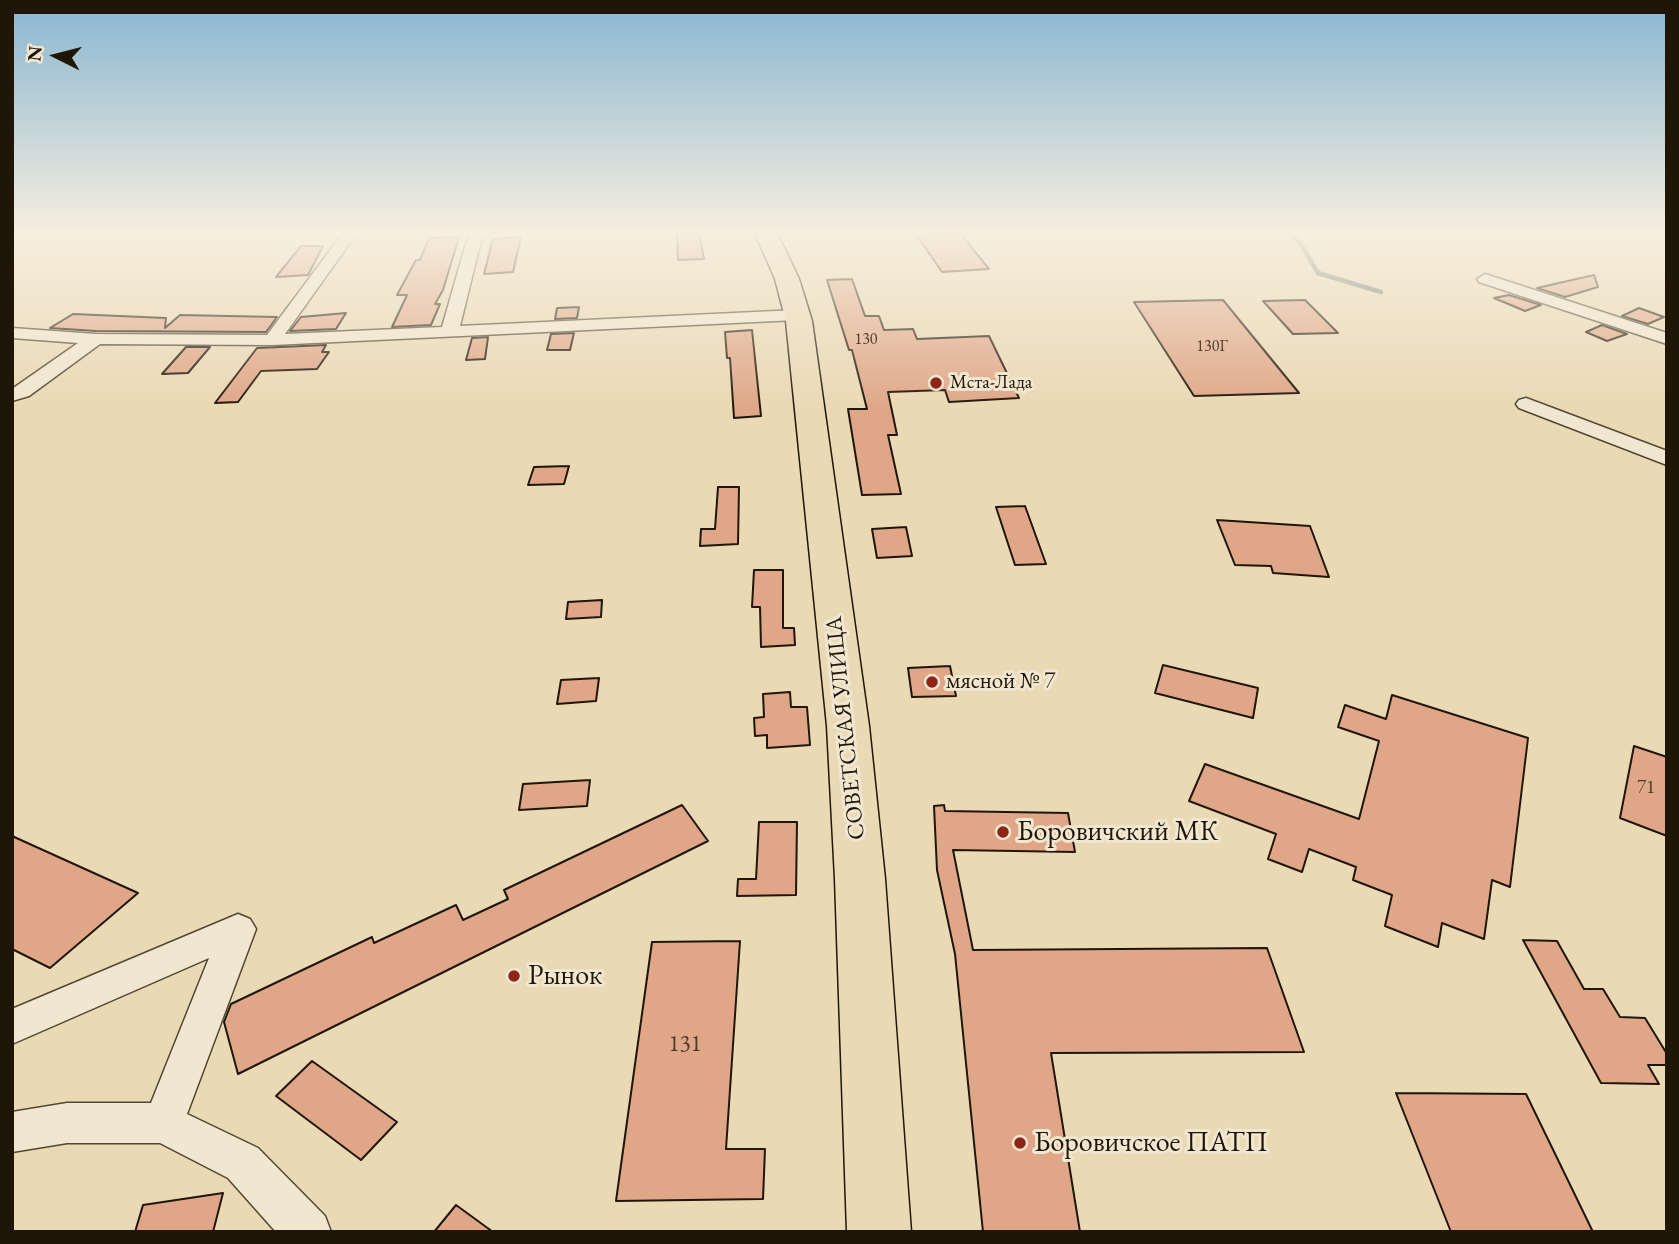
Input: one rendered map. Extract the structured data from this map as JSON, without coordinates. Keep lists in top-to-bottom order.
{
  "streets": {
    "main road": ["СОВЕТСКАЯ УЛИЦА"]
  },
  "places": [
    "Мста-Лада",
    "мясной № 7",
    "Боровичский МК",
    "Рынок",
    "Боровичское ПАТП"
  ],
  "house_numbers": [
    "130",
    "130Г",
    "71",
    "131"
  ],
  "north": "left"
}
